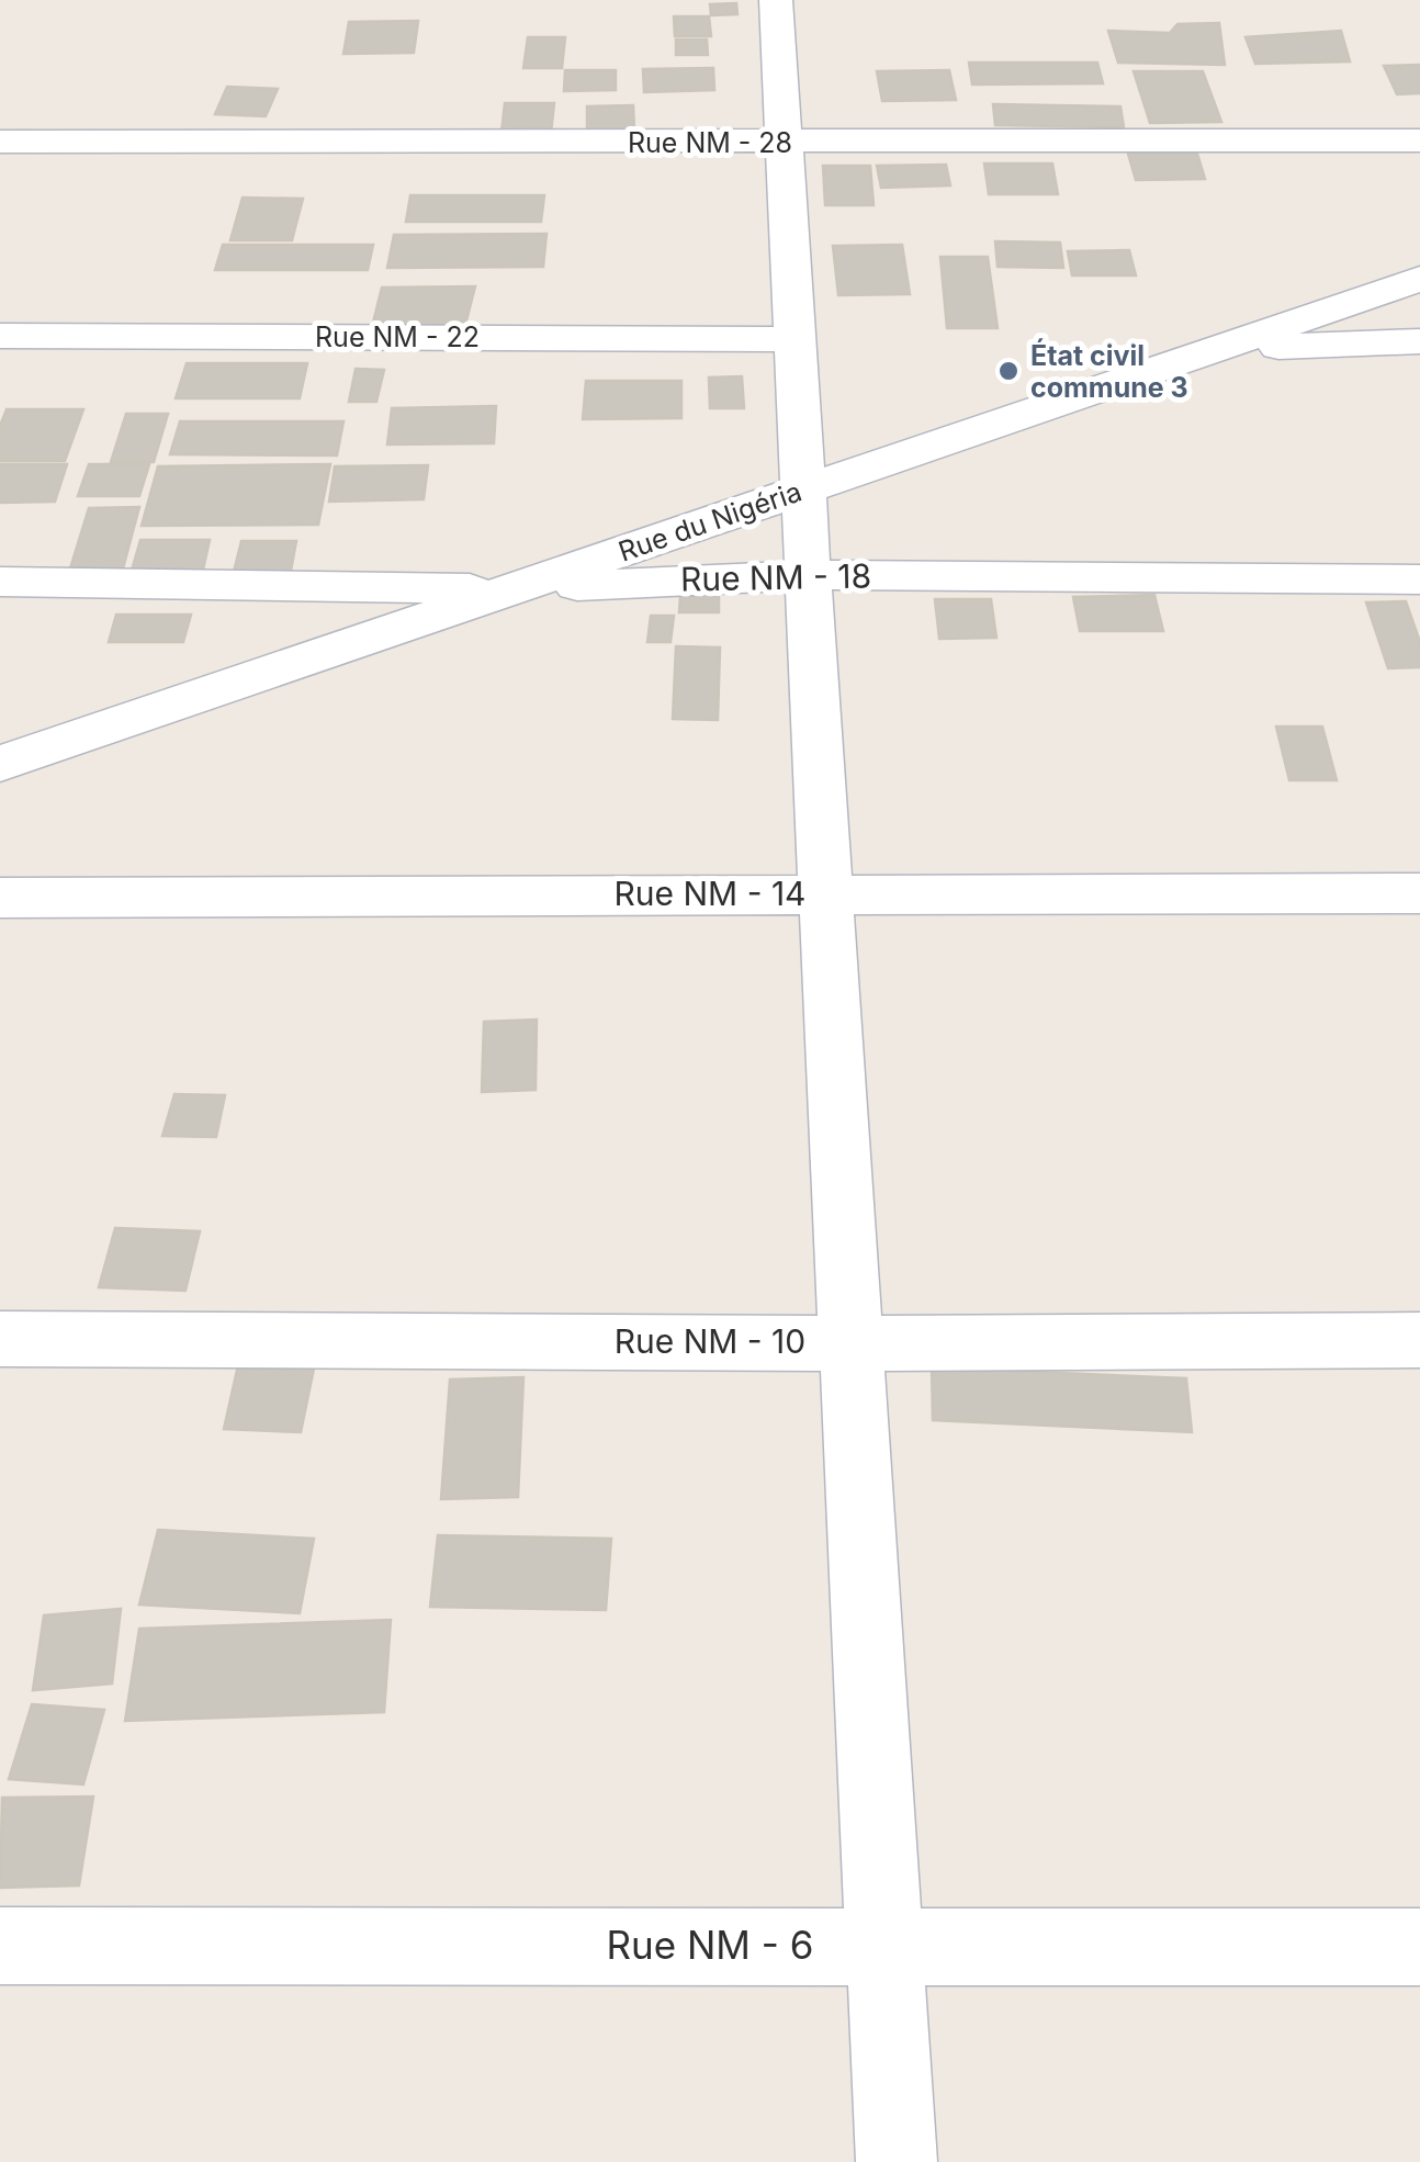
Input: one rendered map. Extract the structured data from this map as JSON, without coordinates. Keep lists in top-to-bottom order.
{
  "streets": {
    "street": [
      "Rue NM - 28",
      "Rue NM - 22",
      "Rue du Nigéria",
      "Rue NM - 18",
      "Rue NM - 14",
      "Rue NM - 10",
      "Rue NM - 6"
    ]
  },
  "crossings": [
    ["Rue du Nigéria", "Rue NM - 18"]
  ],
  "places": ["État civil commune 3"]
}
